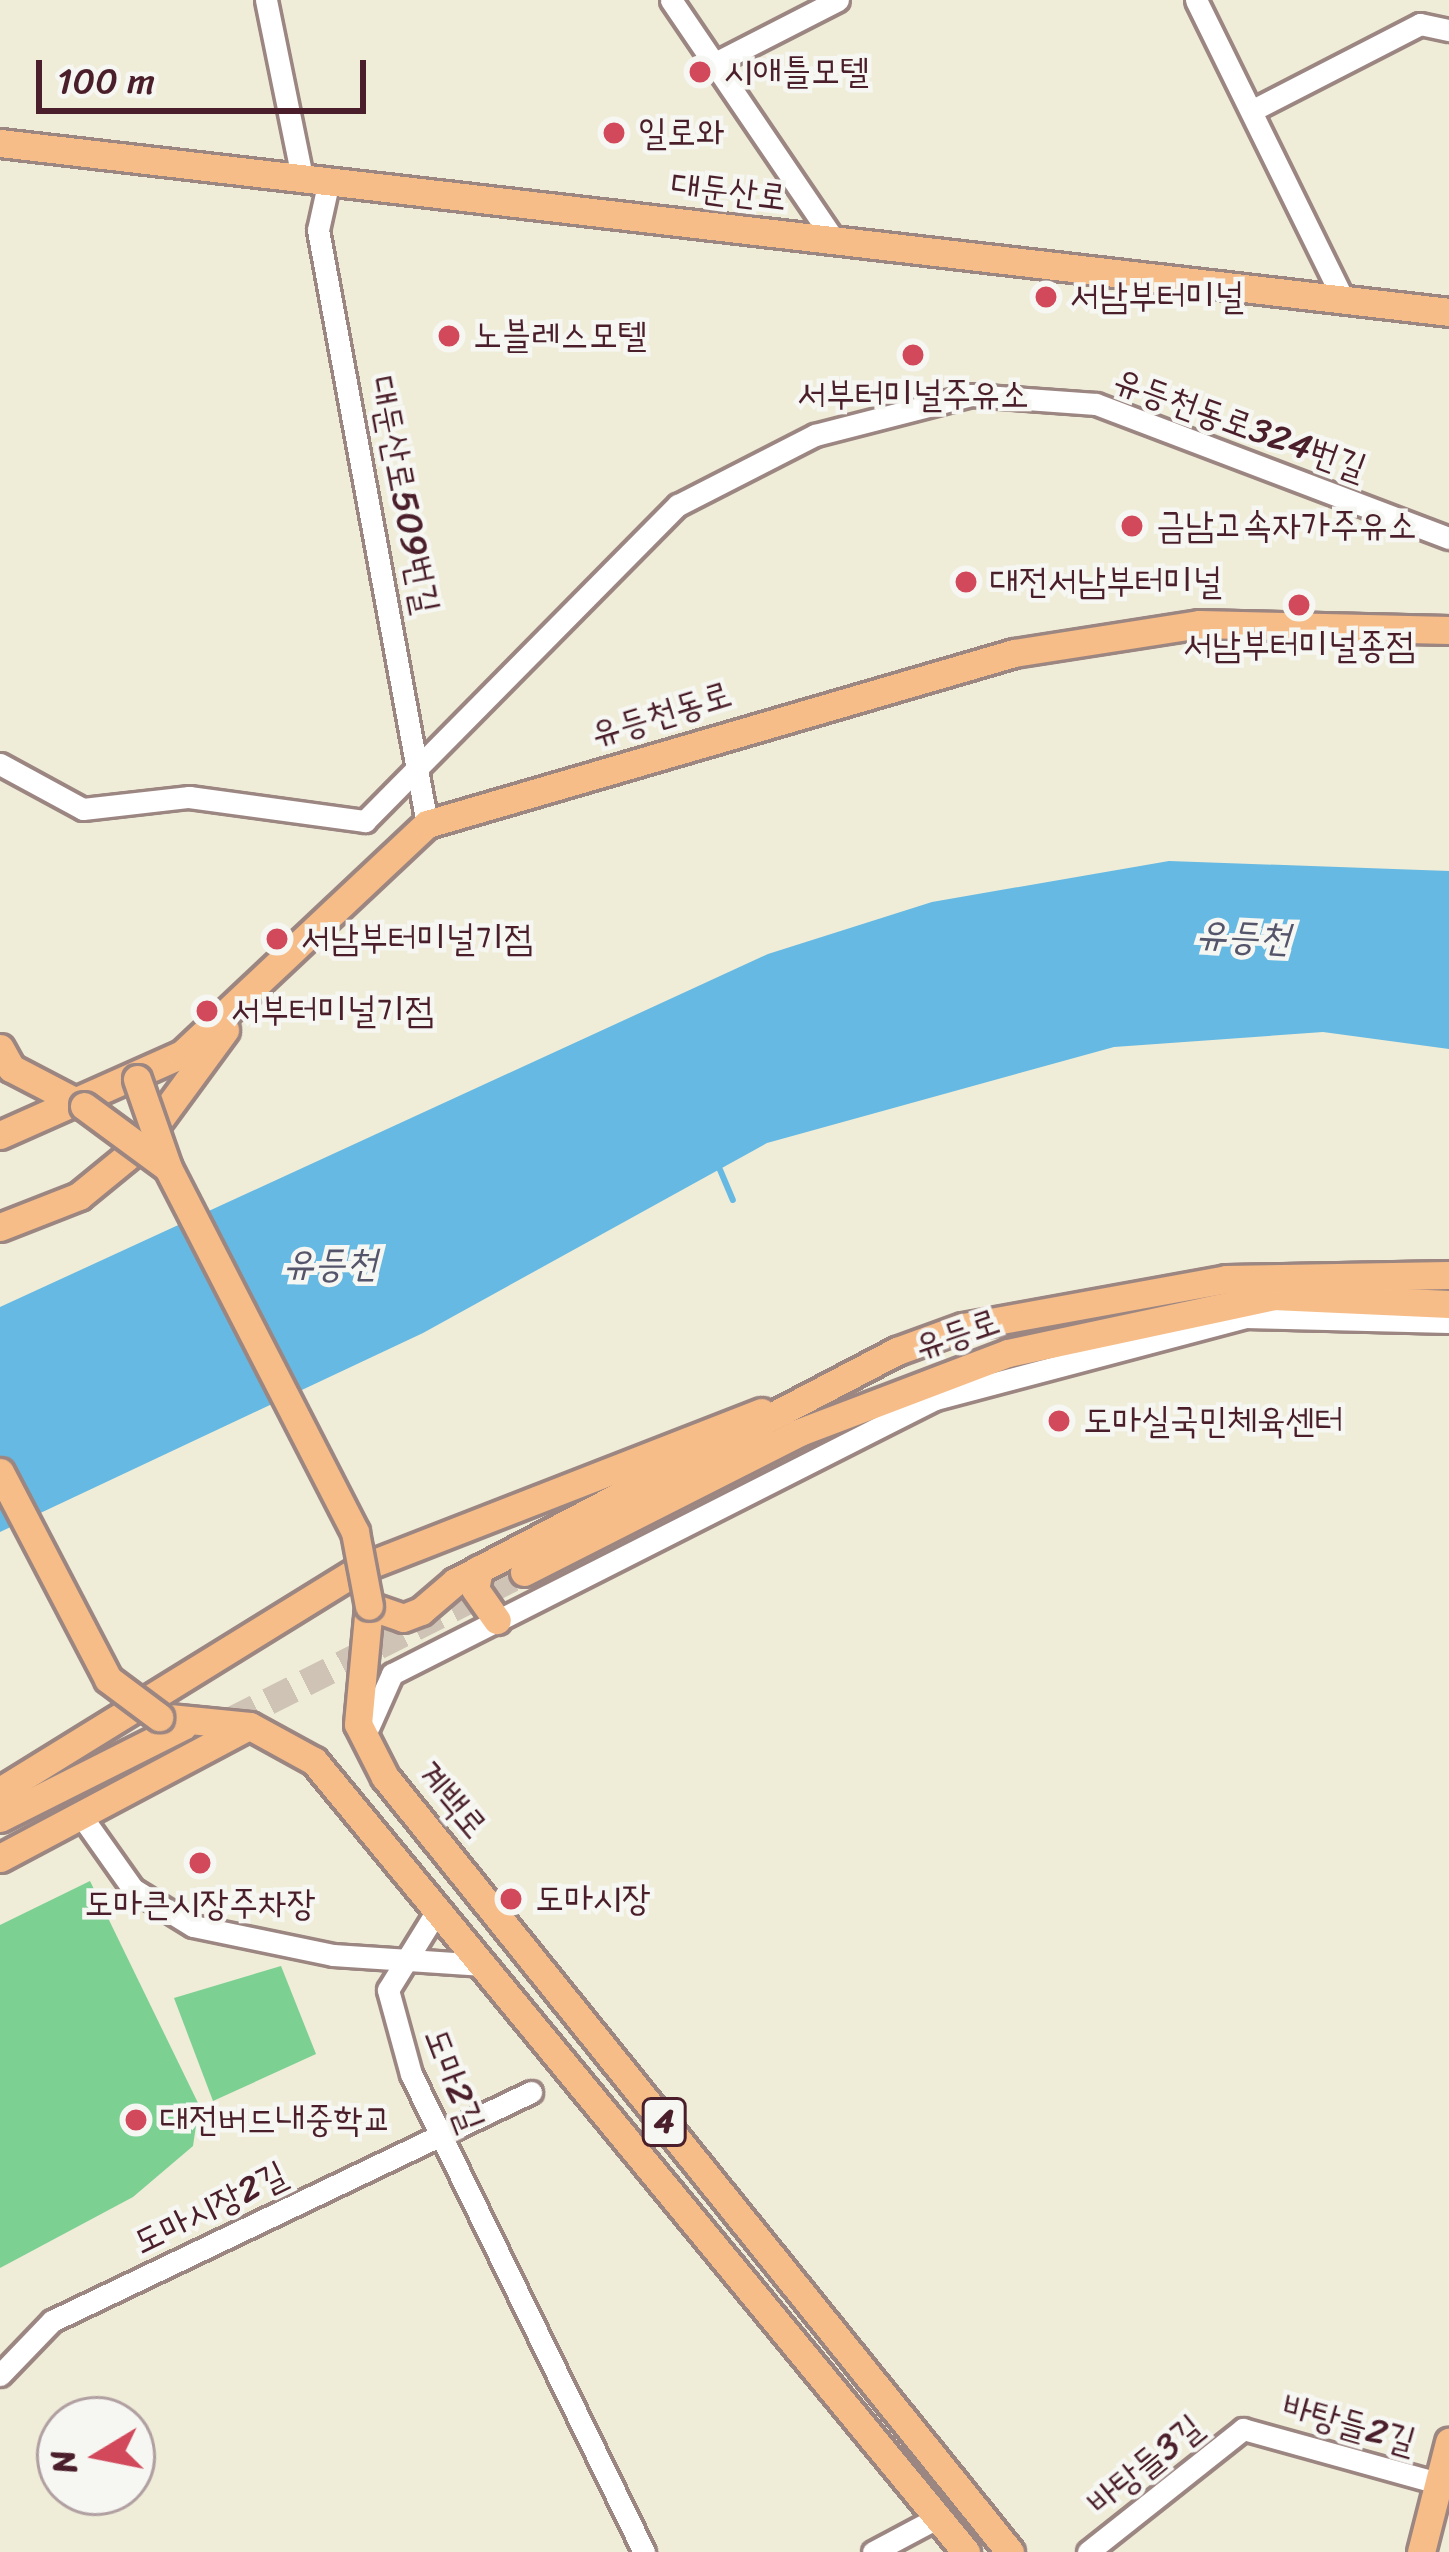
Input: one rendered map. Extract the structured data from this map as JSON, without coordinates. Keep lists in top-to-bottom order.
{
  "streets": {
    "main road": [
      "대둔산로",
      "유등천동로",
      "유등로",
      "계백로",
      "4"
    ],
    "street": [
      "유등천동로324번길",
      "대둔산로509번길",
      "도마2길",
      "도마시장2길",
      "바탕들2길",
      "바탕들3길"
    ]
  },
  "crossings": [
    ["대둔산로", "대둔산로509번길"],
    ["유등천동로324번길", "대둔산로509번길"],
    ["대둔산로509번길", "유등천동로"],
    ["유등천동로", "계백로"],
    ["도마2길", "도마시장2길"],
    ["바탕들2길", "바탕들3길"]
  ],
  "water": ["유등천"],
  "places": [
    "시애틀모텔",
    "일로와",
    "서남부터미널",
    "노블레스모텔",
    "서부터미널주유소",
    "금남고속자가주유소",
    "대전서남부터미널",
    "서남부터미널종점",
    "서남부터미널기점",
    "서부터미널기점",
    "도마실국민체육센터",
    "도마큰시장주차장",
    "도마시장",
    "대전버드내중학교"
  ],
  "scale_bar": "100 m",
  "north": "left"
}
